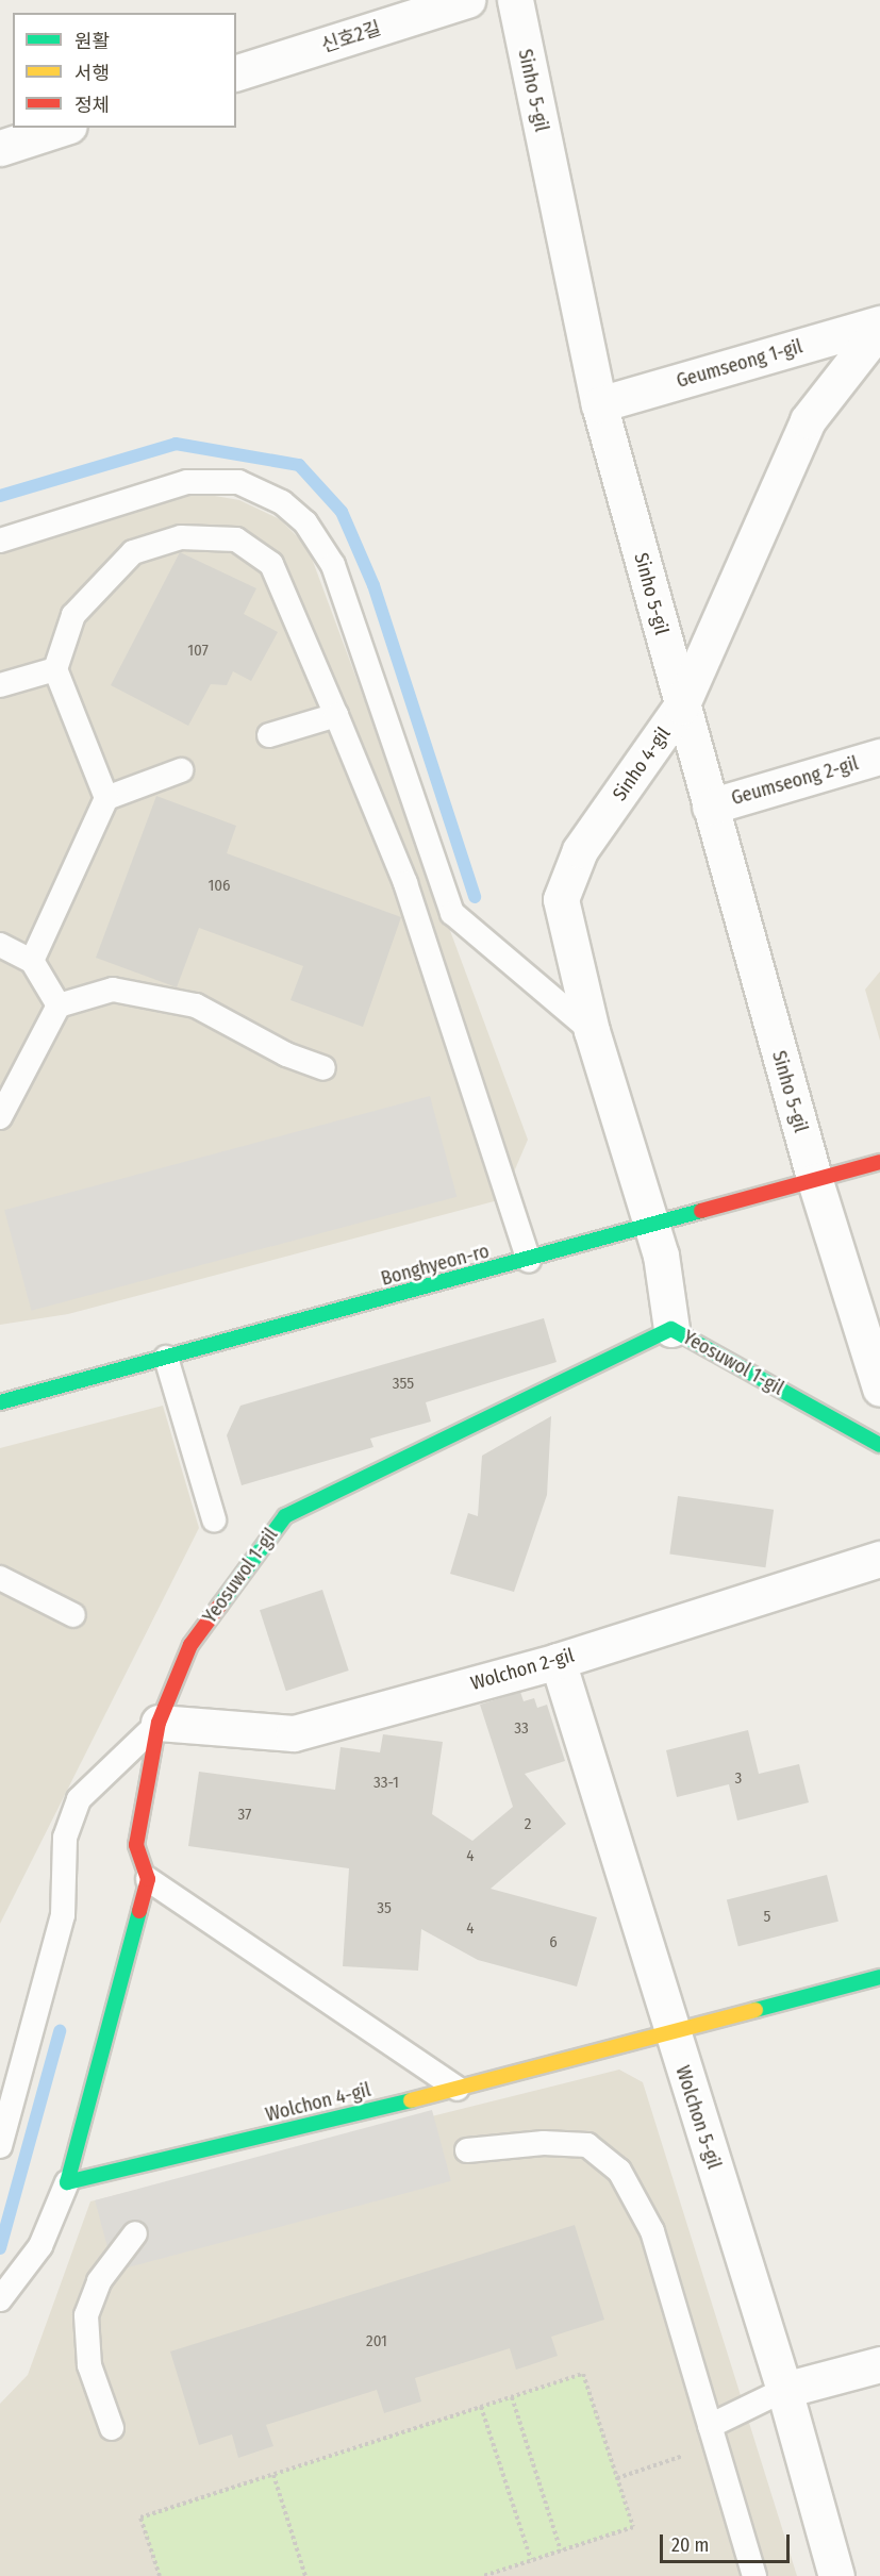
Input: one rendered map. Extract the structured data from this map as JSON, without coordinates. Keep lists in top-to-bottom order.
{
  "streets": {
    "street": [
      "신호2길",
      "Sinho 5-gil",
      "Geumseong 1-gil",
      "Sinho 4-gil",
      "Geumseong 2-gil",
      "Bonghyeon-ro",
      "Yeosuwol 1-gil",
      "Wolchon 2-gil",
      "Wolchon 4-gil",
      "Wolchon 5-gil"
    ]
  },
  "crossings": [
    ["Sinho 5-gil", "Geumseong 1-gil"],
    ["Sinho 5-gil", "Sinho 4-gil"],
    ["Sinho 5-gil", "Geumseong 2-gil"],
    ["Sinho 5-gil", "Bonghyeon-ro"],
    ["Geumseong 1-gil", "Sinho 4-gil"],
    ["Sinho 4-gil", "Bonghyeon-ro"],
    ["Sinho 4-gil", "Yeosuwol 1-gil"],
    ["Yeosuwol 1-gil", "Wolchon 2-gil"],
    ["Wolchon 2-gil", "Wolchon 5-gil"],
    ["Wolchon 4-gil", "Wolchon 5-gil"]
  ],
  "house_numbers": [
    "107",
    "106",
    "355",
    "33",
    "3",
    "33-1",
    "37",
    "2",
    "4",
    "35",
    "5",
    "4",
    "6",
    "201"
  ],
  "legend": ["원활", "서행", "정체"],
  "scale_bar": "20 m"
}
